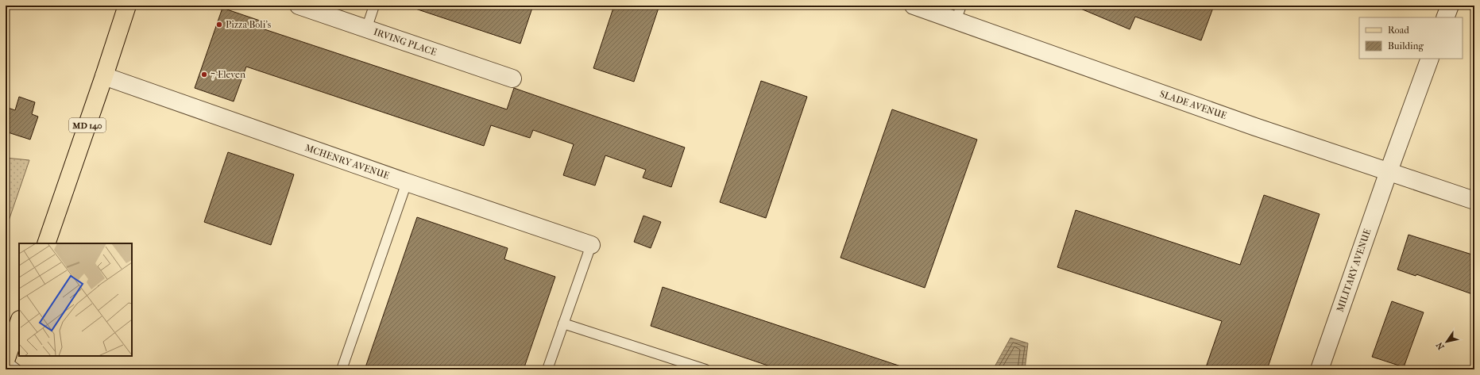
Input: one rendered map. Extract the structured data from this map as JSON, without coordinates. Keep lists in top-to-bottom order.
{
  "streets": {
    "main road": ["MD 140"],
    "street": [
      "IRVING PLACE",
      "SLADE AVENUE",
      "MCHENRY AVENUE",
      "MILITARY AVENUE"
    ]
  },
  "crossings": [
    ["SLADE AVENUE", "MILITARY AVENUE"],
    ["MD 140", "MCHENRY AVENUE"]
  ],
  "places": ["Pizza Boli's", "7-Eleven"],
  "legend": ["Road", "Building"],
  "north": "bottom left"
}
